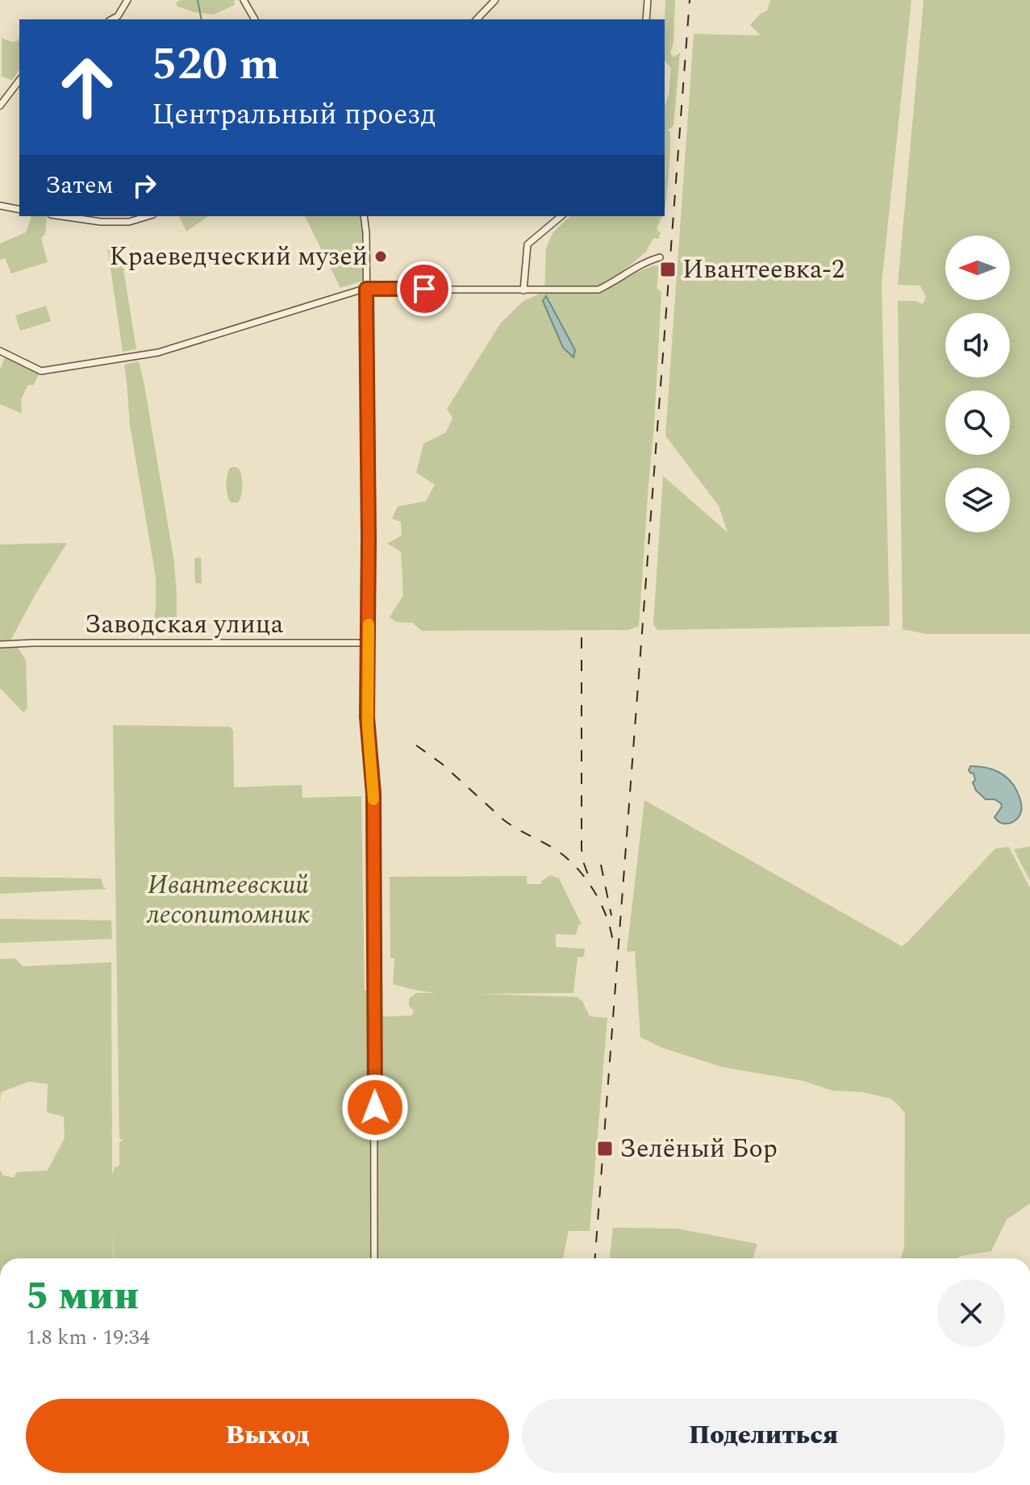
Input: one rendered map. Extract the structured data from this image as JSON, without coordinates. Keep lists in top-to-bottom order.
{
  "streets": {
    "street": ["Заводская улица"]
  },
  "parks": ["Ивантеевский лесопитомник"],
  "places": {
    "other": ["Краеведческий музей"],
    "transit": ["Ивантеевка-2", "Зелёный Бор"]
  },
  "north": "left",
  "page": {
    "turn": ["520 m", "Центральный проезд"],
    "then": "Затем",
    "heading": ["5 мин", "1.8 km · 19:34"],
    "buttons": ["Выход", "Поделиться"]
  }
}
